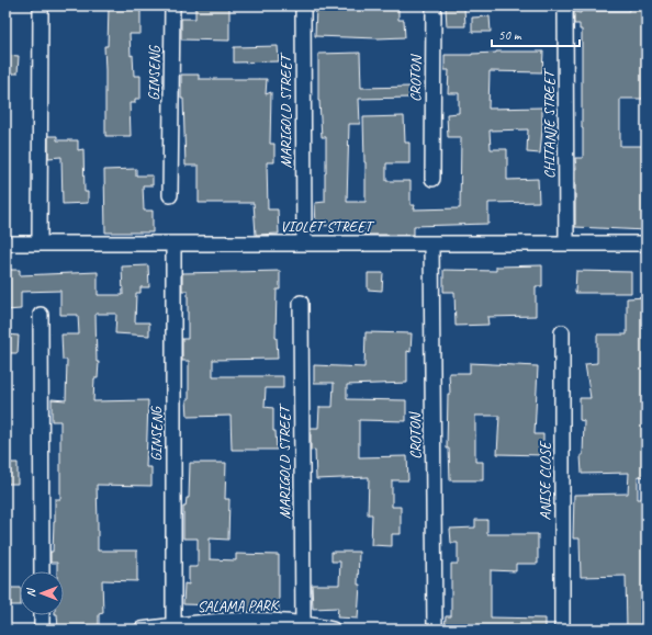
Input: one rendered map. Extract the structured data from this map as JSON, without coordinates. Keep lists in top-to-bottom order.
{
  "streets": {
    "street": [
      "GINSENG",
      "CROTON",
      "MARIGOLD STREET",
      "CHITANJE STREET",
      "VIOLET STREET",
      "ANISE CLOSE",
      "SALAMA PARK"
    ]
  },
  "crossings": [
    ["GINSENG", "VIOLET STREET"],
    ["GINSENG", "SALAMA PARK"],
    ["CROTON", "VIOLET STREET"],
    ["MARIGOLD STREET", "VIOLET STREET"],
    ["MARIGOLD STREET", "SALAMA PARK"],
    ["CHITANJE STREET", "VIOLET STREET"]
  ],
  "scale_bar": "50 m",
  "north": "left"
}
